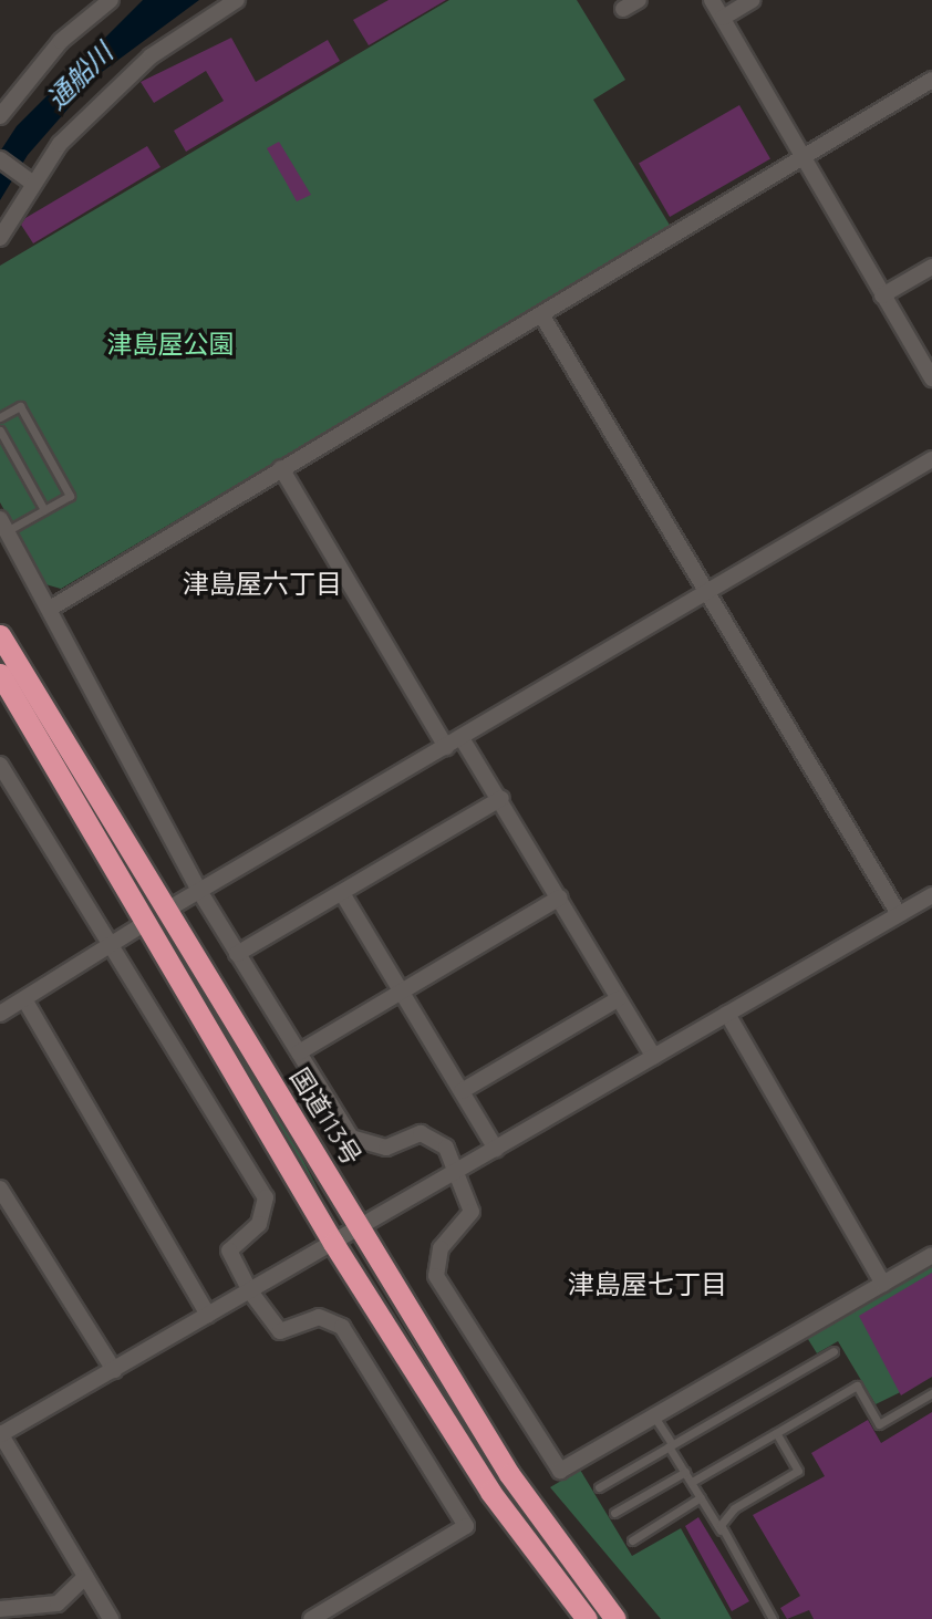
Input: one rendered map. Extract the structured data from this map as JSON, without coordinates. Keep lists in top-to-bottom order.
{
  "streets": {
    "highway": ["国道113号"]
  },
  "districts": ["津島屋六丁目", "津島屋七丁目"],
  "water": ["通船川"],
  "parks": ["津島屋公園"]
}
